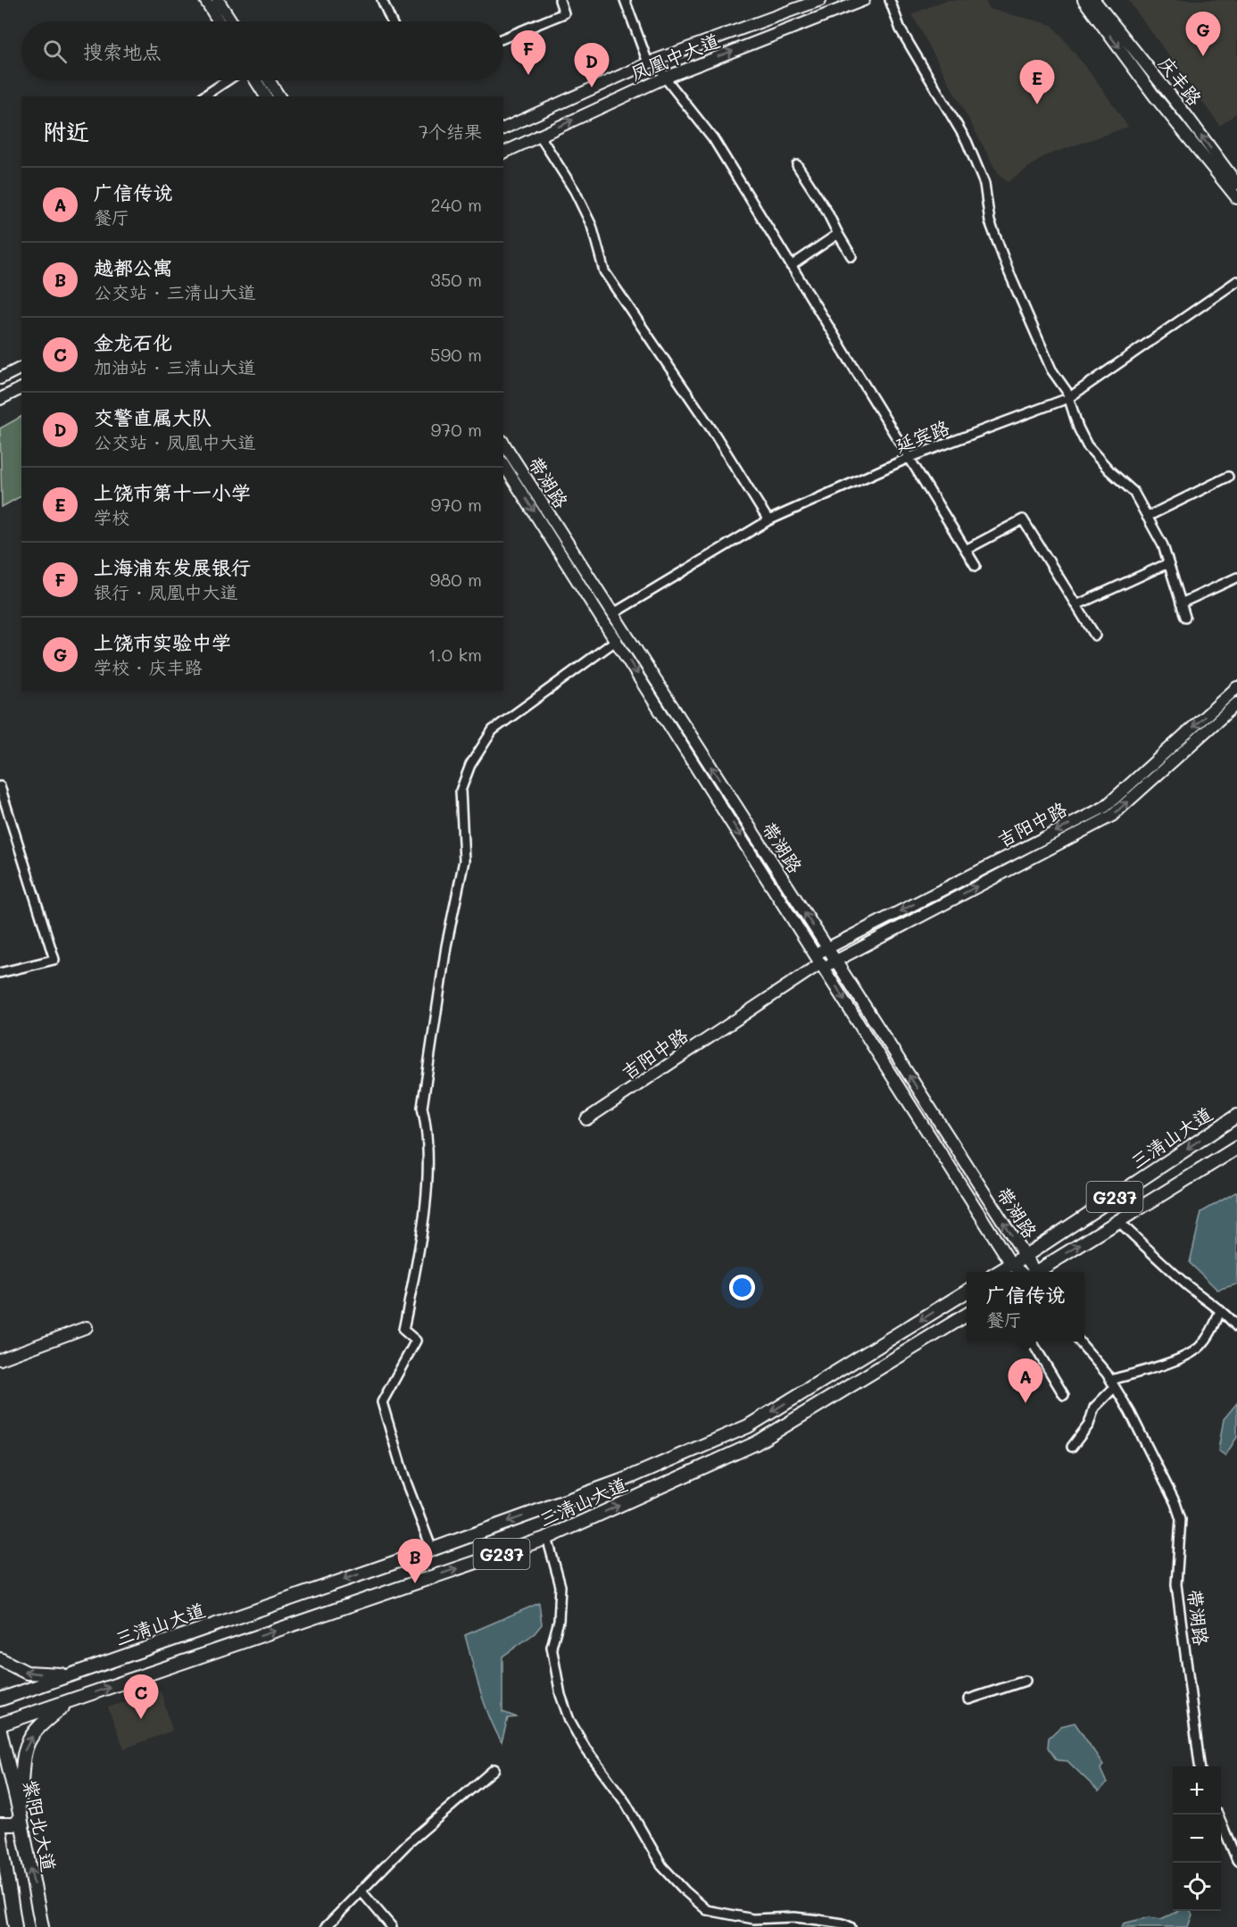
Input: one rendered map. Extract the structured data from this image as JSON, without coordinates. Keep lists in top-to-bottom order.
{
  "streets": {
    "highway": ["三清山大道", "G237", "紫阳北大道"],
    "main road": [
      "凤凰中大道",
      "庆丰路",
      "带湖路",
      "吉阳中路"
    ],
    "street": ["延宾路"]
  },
  "crossings": [
    ["延宾路", "带湖路"],
    ["带湖路", "吉阳中路"],
    ["带湖路", "三清山大道"]
  ],
  "page": {
    "pins": [
      "G",
      "F",
      "D",
      "E",
      "A",
      "B",
      "C"
    ],
    "search": "搜索地点",
    "heading": ["附近", "7个结果"],
    "list": [
      {
        "mark": "A",
        "name": "广信传说",
        "note": "餐厅",
        "value": "240 m"
      },
      {
        "mark": "B",
        "name": "越都公寓",
        "note": "公交站 · 三清山大道",
        "value": "350 m"
      },
      {
        "mark": "C",
        "name": "金龙石化",
        "note": "加油站 · 三清山大道",
        "value": "590 m"
      },
      {
        "mark": "D",
        "name": "交警直属大队",
        "note": "公交站 · 凤凰中大道",
        "value": "970 m"
      },
      {
        "mark": "E",
        "name": "上饶市第十一小学",
        "note": "学校",
        "value": "970 m"
      },
      {
        "mark": "F",
        "name": "上海浦东发展银行",
        "note": "银行 · 凤凰中大道",
        "value": "980 m"
      },
      {
        "mark": "G",
        "name": "上饶市实验中学",
        "note": "学校 · 庆丰路",
        "value": "1.0 km"
      }
    ],
    "popup": ["广信传说", "餐厅"],
    "map_buttons": ["+", "−"]
  }
}
